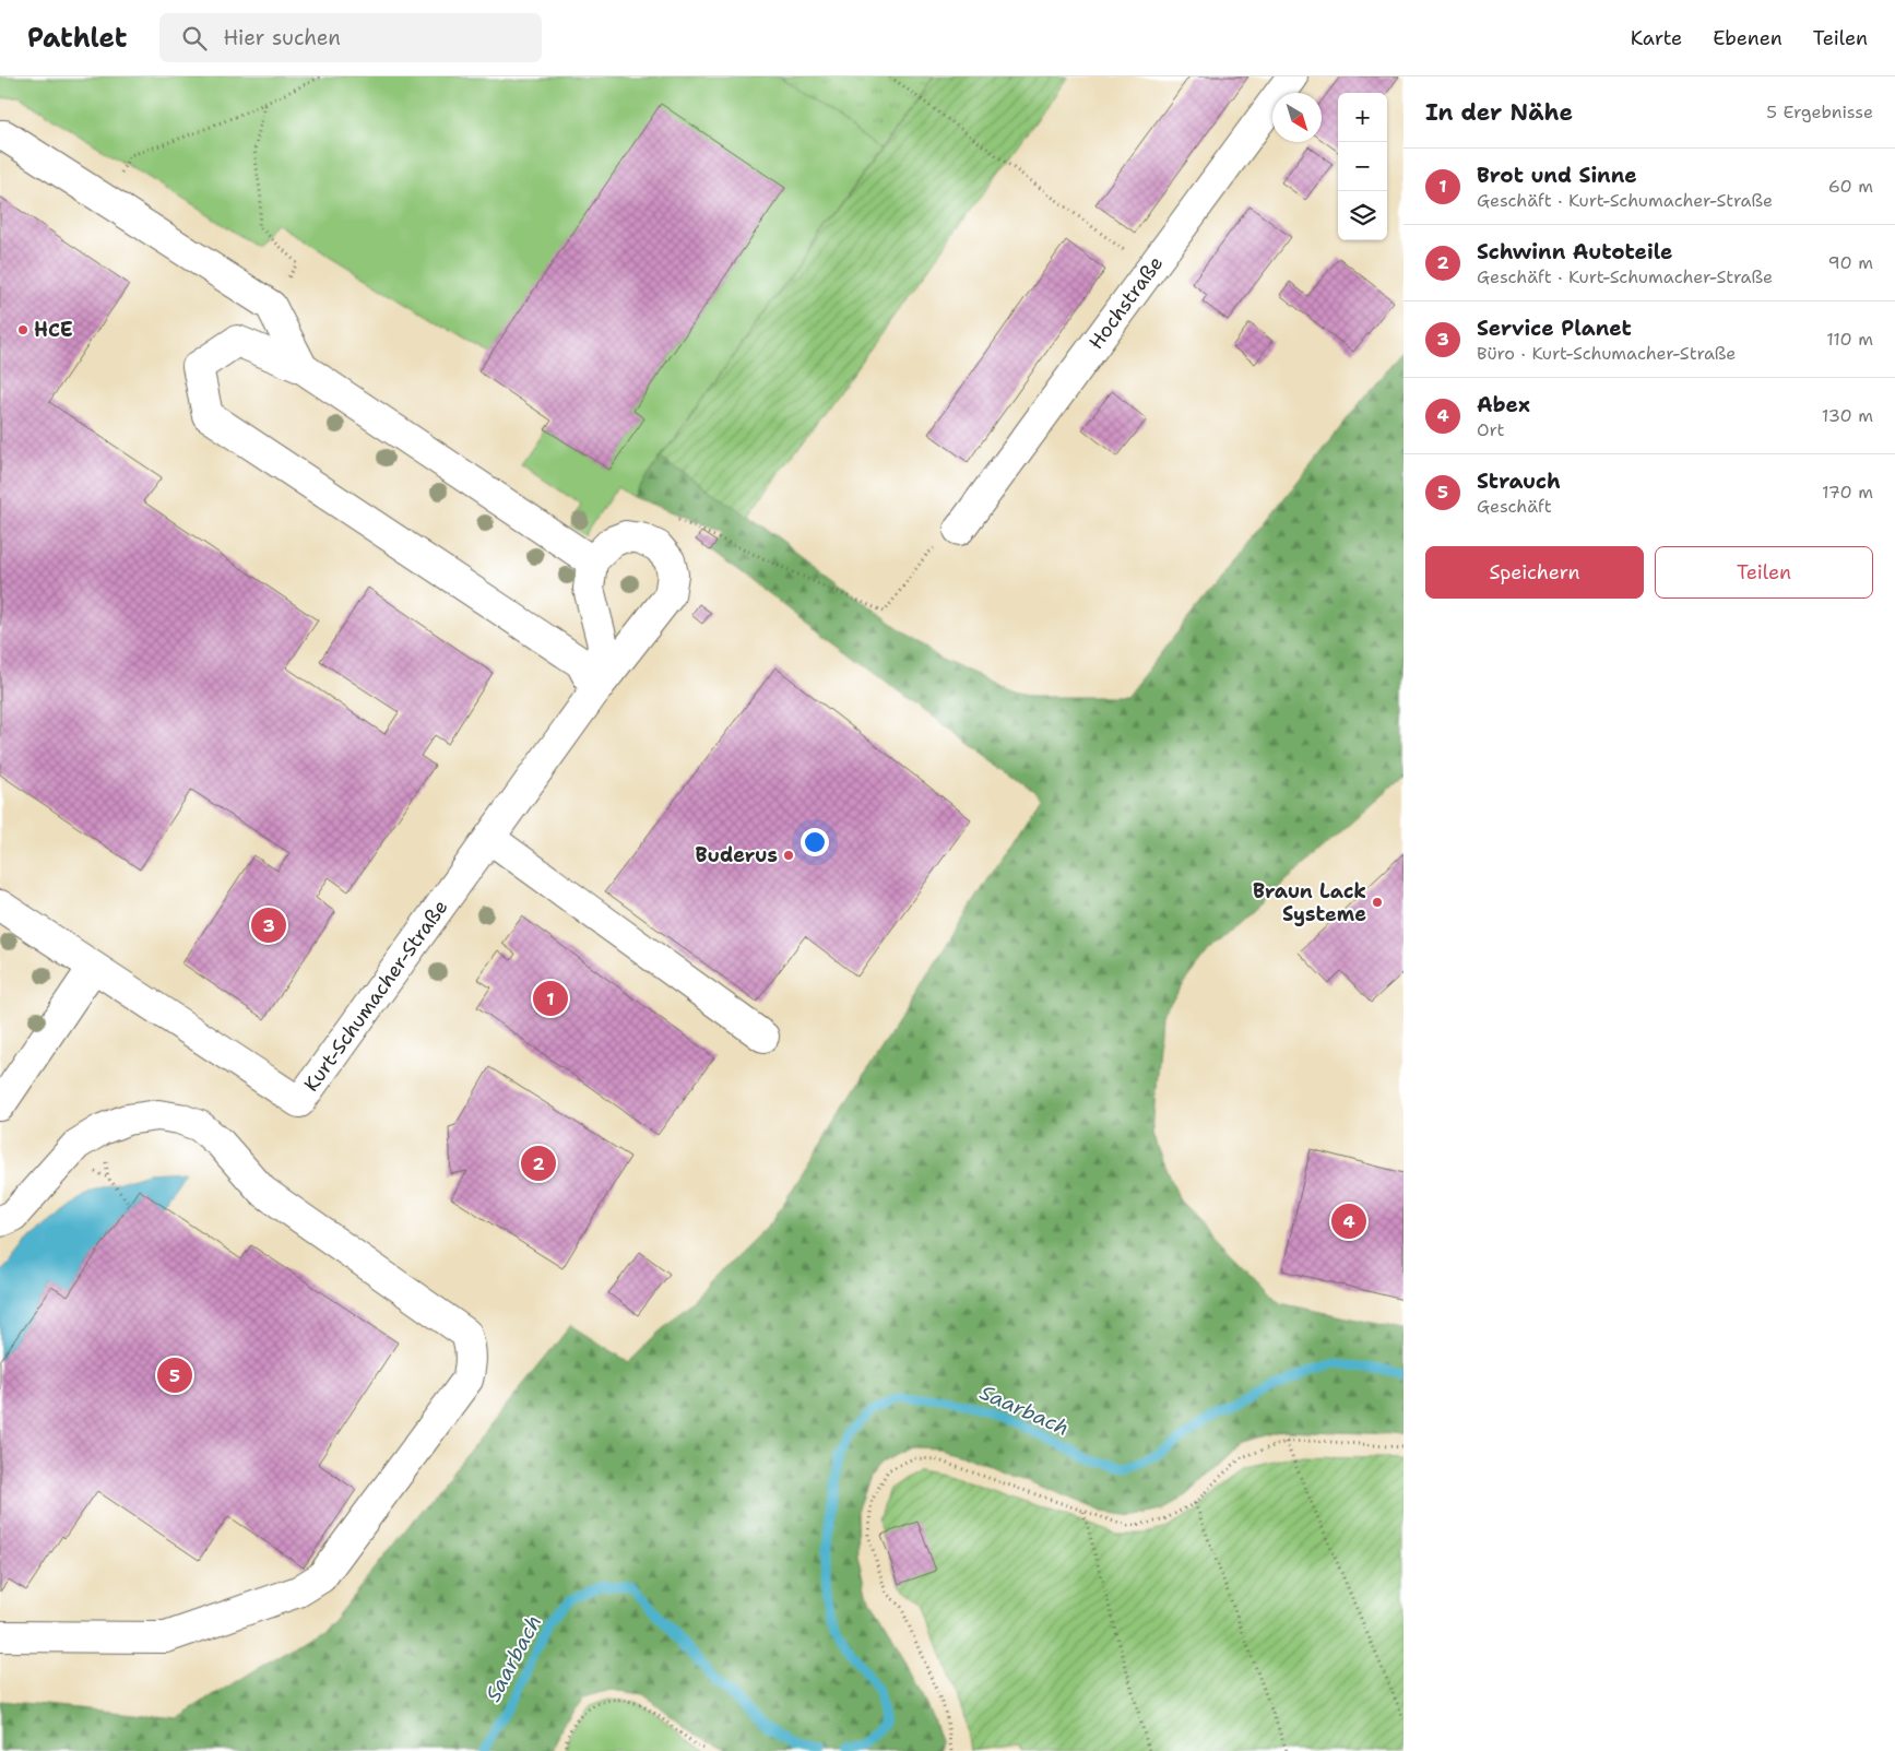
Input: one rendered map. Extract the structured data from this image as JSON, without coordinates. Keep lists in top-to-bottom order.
{
  "streets": {
    "street": ["Hochstraße", "Kurt-Schumacher-Straße"]
  },
  "water": ["Saarbach"],
  "places": ["HCE", "Buderus", "Braun Lack Systeme"],
  "north": "bottom right",
  "page": {
    "header": "Pathlet",
    "search": "Hier suchen",
    "nav": ["Karte", "Ebenen", "Teilen"],
    "heading": ["In der Nähe", "5 Ergebnisse"],
    "map_buttons": ["+", "−"],
    "list": [
      {
        "mark": "1",
        "name": "Brot und Sinne",
        "note": "Geschäft · Kurt-Schumacher-Straße",
        "value": "60 m"
      },
      {
        "mark": "2",
        "name": "Schwinn Autoteile",
        "note": "Geschäft · Kurt-Schumacher-Straße",
        "value": "90 m"
      },
      {
        "mark": "3",
        "name": "Service Planet",
        "note": "Büro · Kurt-Schumacher-Straße",
        "value": "110 m"
      },
      {
        "mark": "4",
        "name": "Abex",
        "note": "Ort",
        "value": "130 m"
      },
      {
        "mark": "5",
        "name": "Strauch",
        "note": "Geschäft",
        "value": "170 m"
      }
    ],
    "buttons": ["Speichern", "Teilen"],
    "pins": [
      "3",
      "1",
      "2",
      "4",
      "5"
    ]
  }
}
